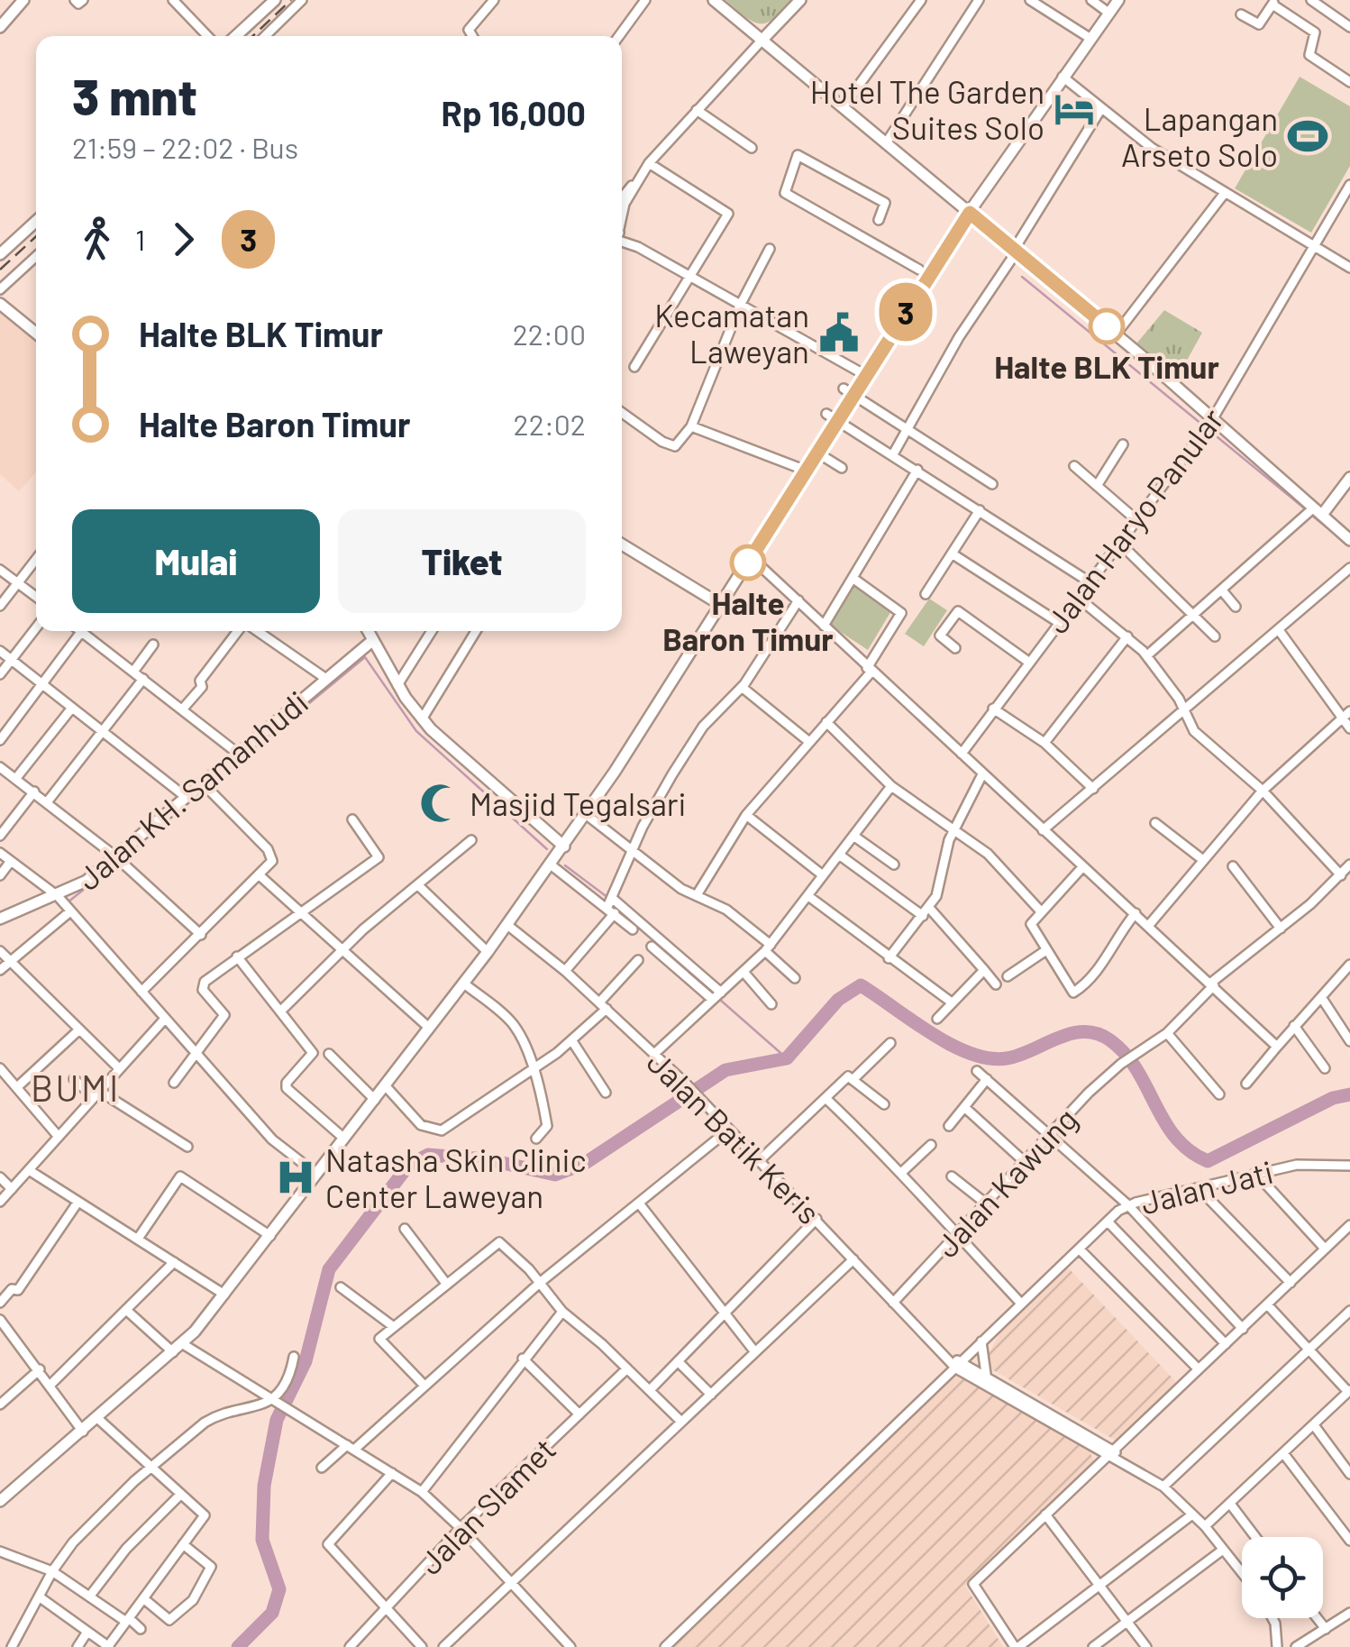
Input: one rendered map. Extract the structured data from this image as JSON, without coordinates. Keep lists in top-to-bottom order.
{
  "streets": {
    "main road": ["Jalan KH. Samanhudi"],
    "street": [
      "Jalan Haryo Panular",
      "Jalan Batik Keris",
      "Jalan Kawung",
      "Jalan Jati",
      "Jalan Slamet"
    ]
  },
  "crossings": [
    ["Jalan Batik Keris", "Jalan Kawung"],
    ["Jalan Batik Keris", "Jalan Jati"]
  ],
  "districts": ["BUMI"],
  "places": {
    "hotel": ["Hotel The Garden Suites Solo"],
    "sports": ["Lapangan Arseto Solo"],
    "other": ["Halte BLK Timur", "Halte Baron Timur"],
    "public building": ["Kecamatan Laweyan"],
    "mosque": ["Masjid Tegalsari"],
    "hospital": ["Natasha Skin Clinic Center Laweyan"]
  },
  "lines": ["bus line 3"],
  "page": {
    "on_map": "3",
    "heading": ["3 mnt", "21:59 – 22:02 · Bus", "Rp 16,000"],
    "legs": ["1", "3"],
    "list": [
      {
        "name": "Halte BLK Timur",
        "value": "22:00"
      },
      {
        "name": "Halte Baron Timur",
        "value": "22:02"
      }
    ],
    "buttons": ["Mulai", "Tiket"]
  }
}
